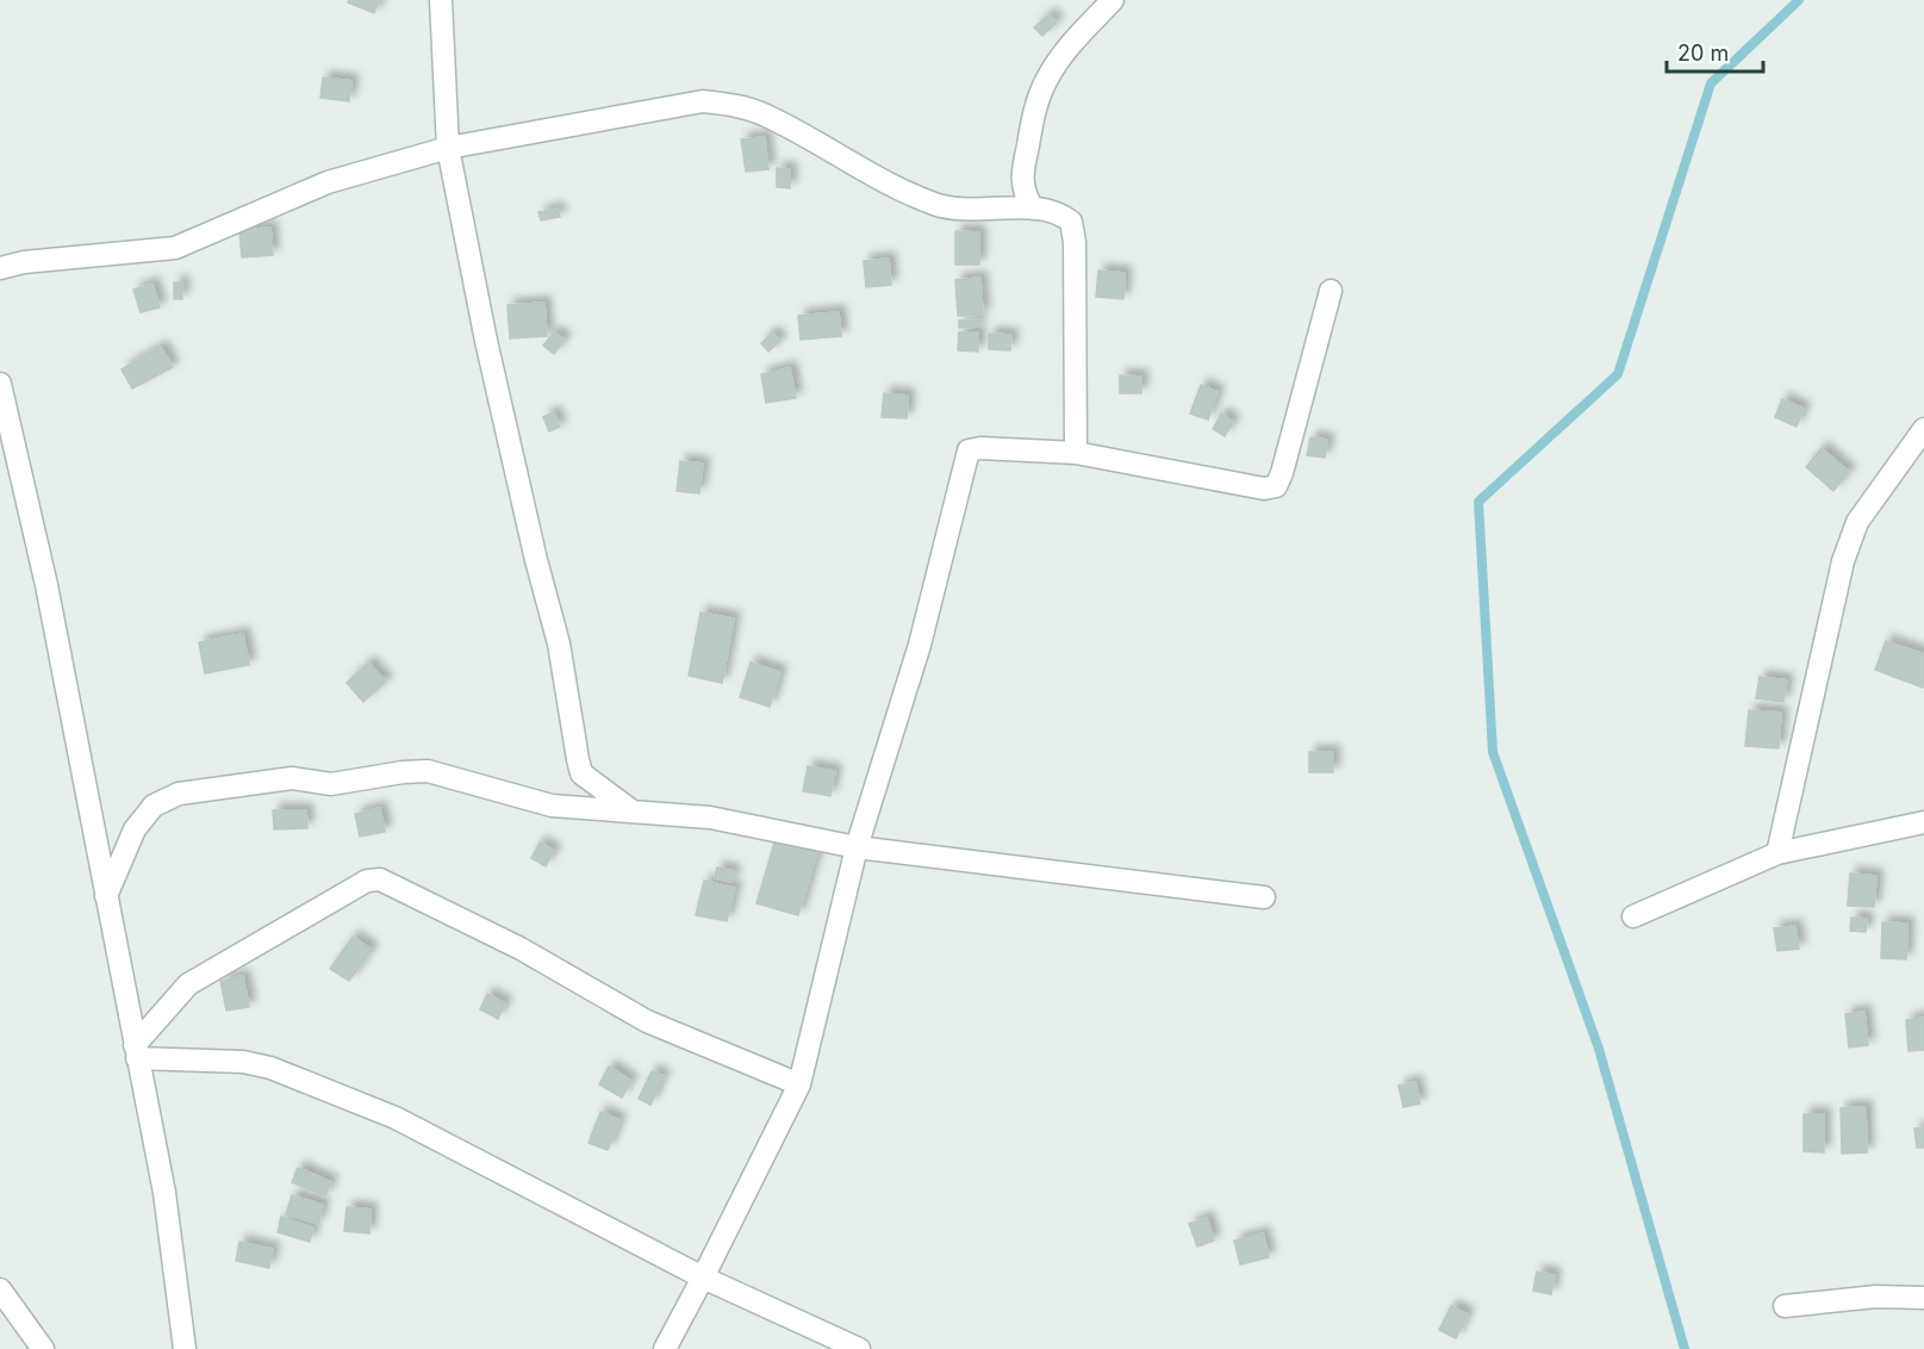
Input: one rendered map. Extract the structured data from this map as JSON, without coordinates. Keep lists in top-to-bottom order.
{
  "scale_bar": "20 m"
}
